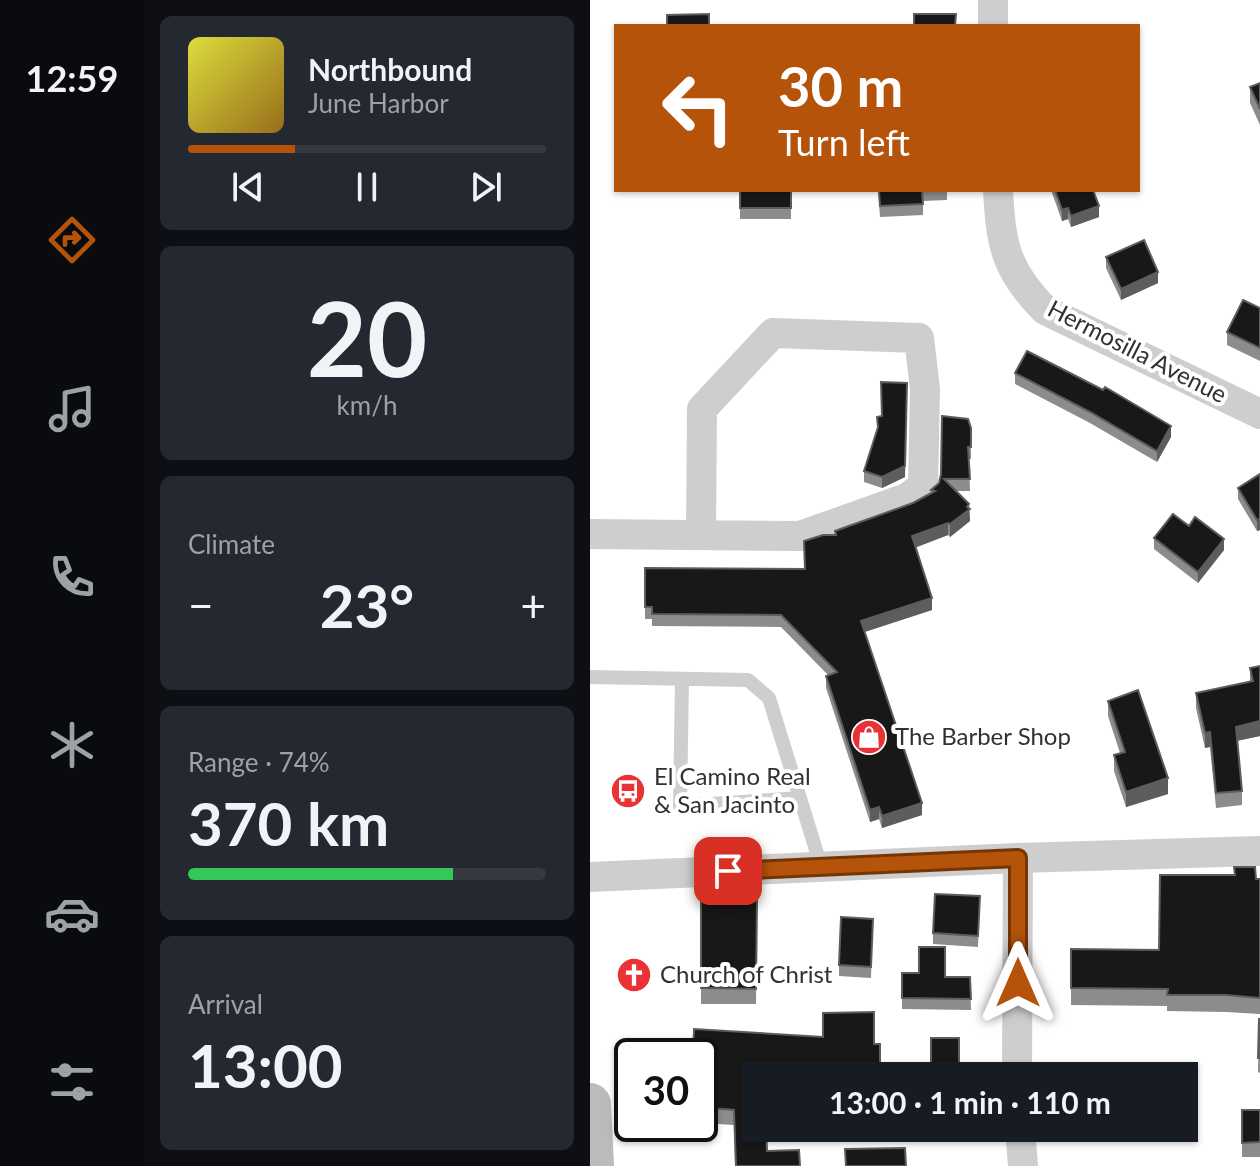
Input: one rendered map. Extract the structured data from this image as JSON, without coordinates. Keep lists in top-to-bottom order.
{
  "streets": {
    "street": ["Hermosilla Avenue"]
  },
  "places": {
    "shop": ["The Barber Shop"],
    "bus stop": ["El Camino Real & San Jacinto"],
    "church": ["Church of Christ"]
  },
  "page": {
    "tabs": "12:59",
    "turn": ["30 m", "Turn left"],
    "song": ["Northbound", "June Harbor"],
    "tile": [
      ["20", "km/h"],
      "Climate",
      ["Range · 74%", "370 km"],
      ["Arrival", "13:00"]
    ],
    "heat": ["−", "23°", "+"],
    "limit": "30",
    "trip": "13:00 · 1 min · 110 m"
  }
}
